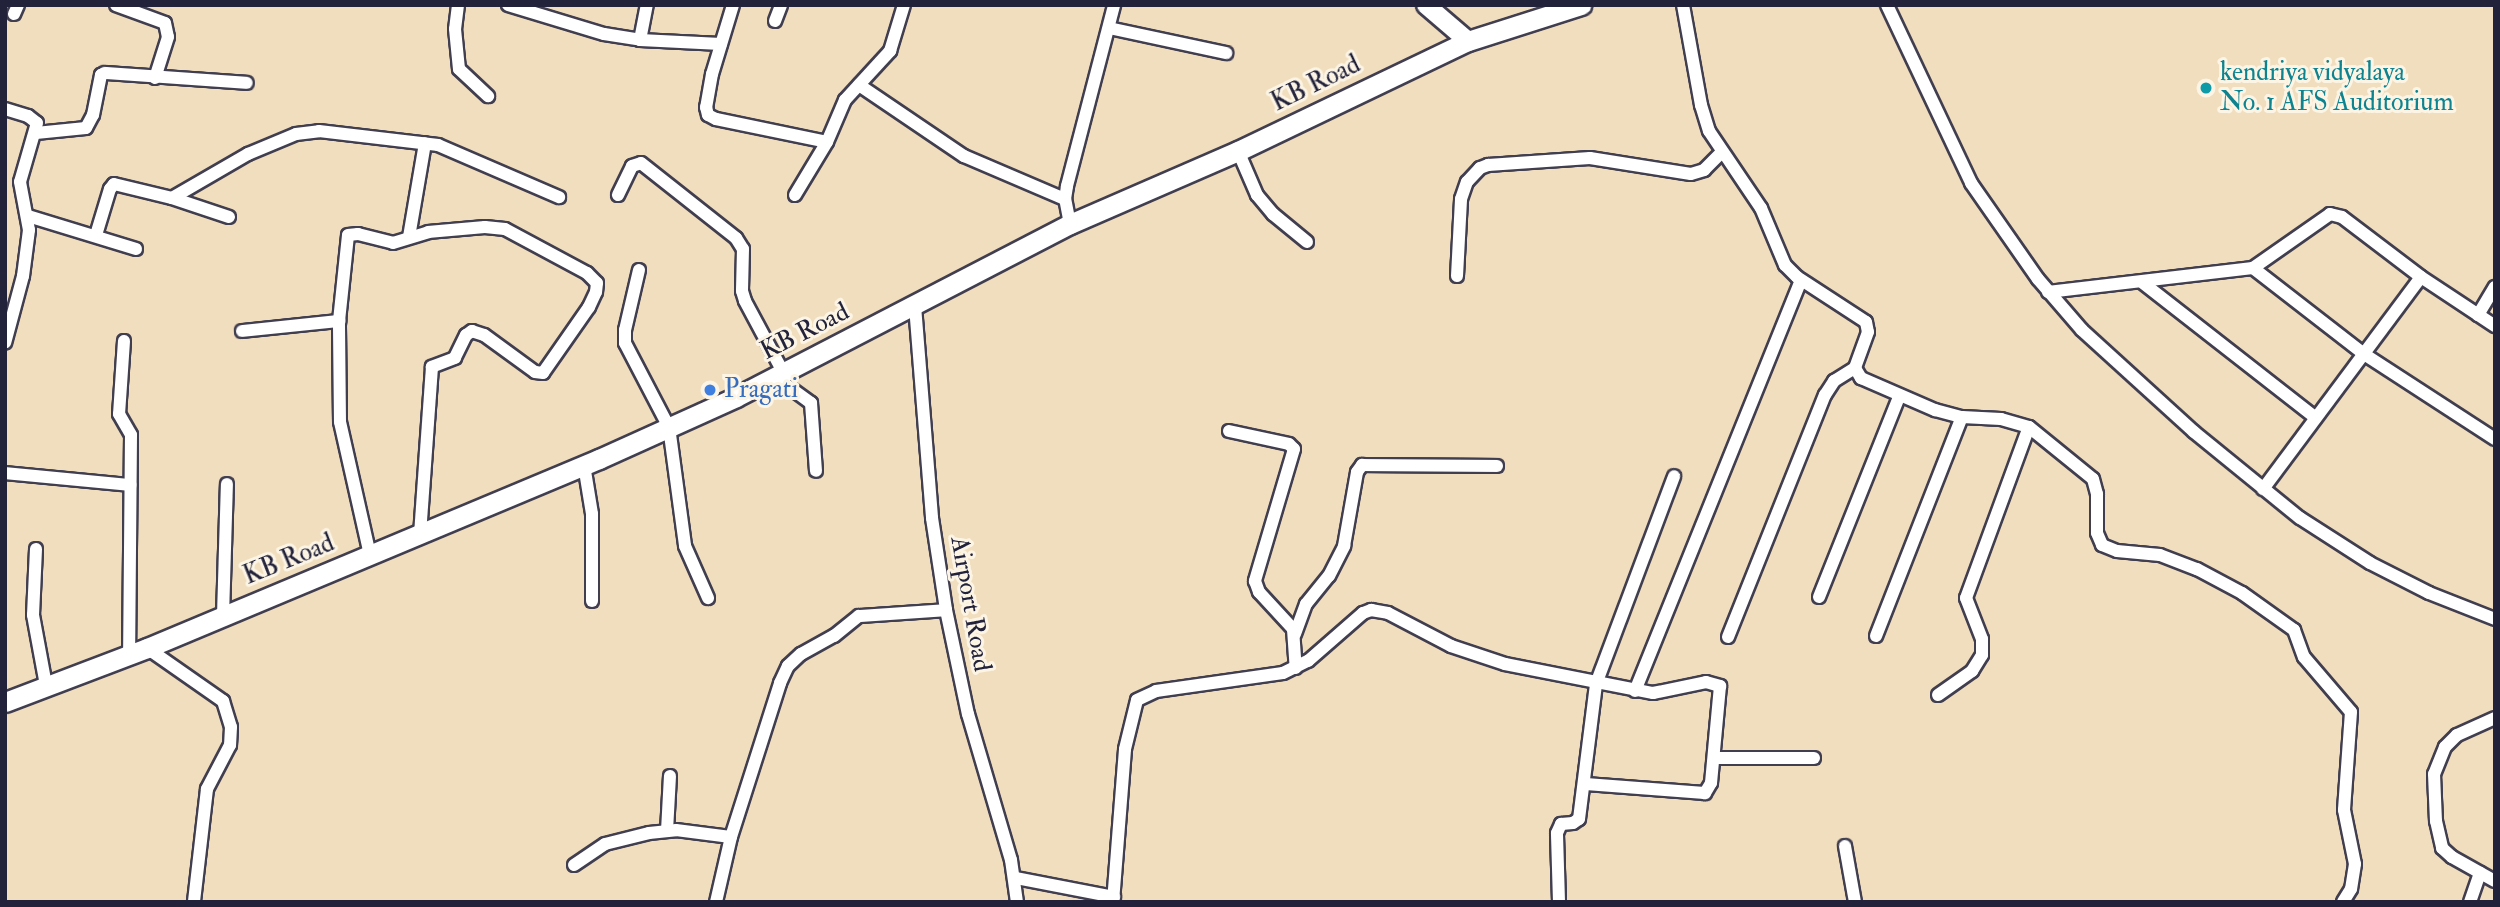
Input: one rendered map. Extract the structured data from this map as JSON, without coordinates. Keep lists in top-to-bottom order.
{
  "streets": {
    "main road": ["KB Road"],
    "street": ["Airport Road"]
  },
  "crossings": [
    ["KB Road", "Airport Road"]
  ],
  "places": ["kendriya vidyalaya No. 1 AFS Auditorium", "Pragati"]
}
